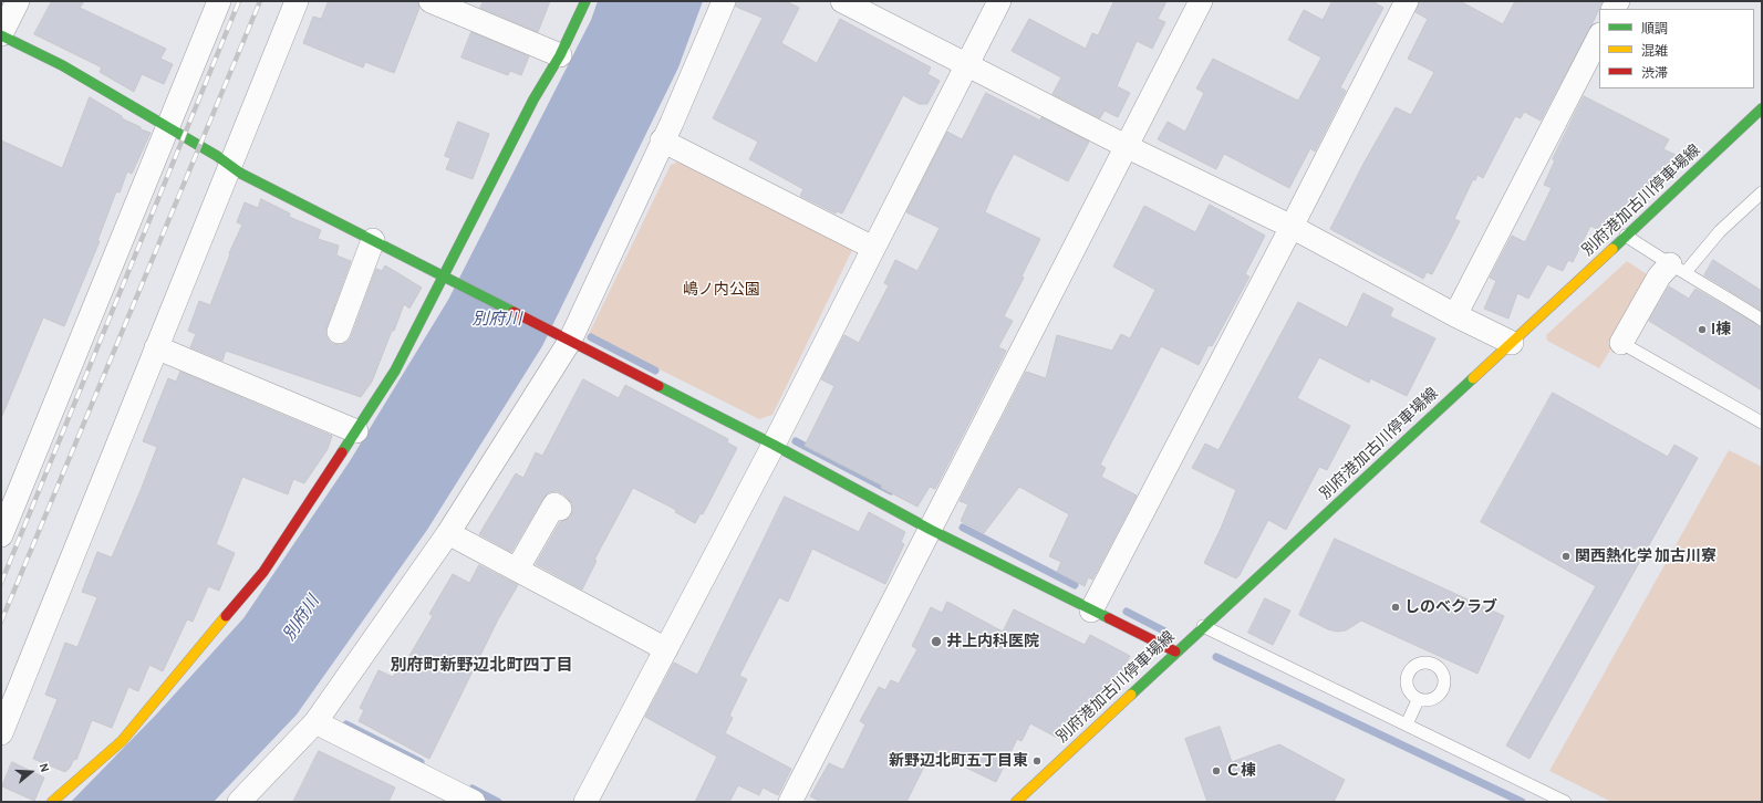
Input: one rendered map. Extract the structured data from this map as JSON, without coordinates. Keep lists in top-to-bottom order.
{
  "streets": {
    "street": ["別府港加古川停車場線"]
  },
  "districts": ["別府町新野辺北町四丁目"],
  "water": ["別府川"],
  "parks": ["嶋ノ内公園"],
  "places": [
    "I棟",
    "関西熱化学 加古川寮",
    "しのべクラブ",
    "井上内科医院",
    "新野辺北町五丁目東",
    "Ｃ棟"
  ],
  "legend": ["順調", "混雑", "渋滞"],
  "north": "right"
}
